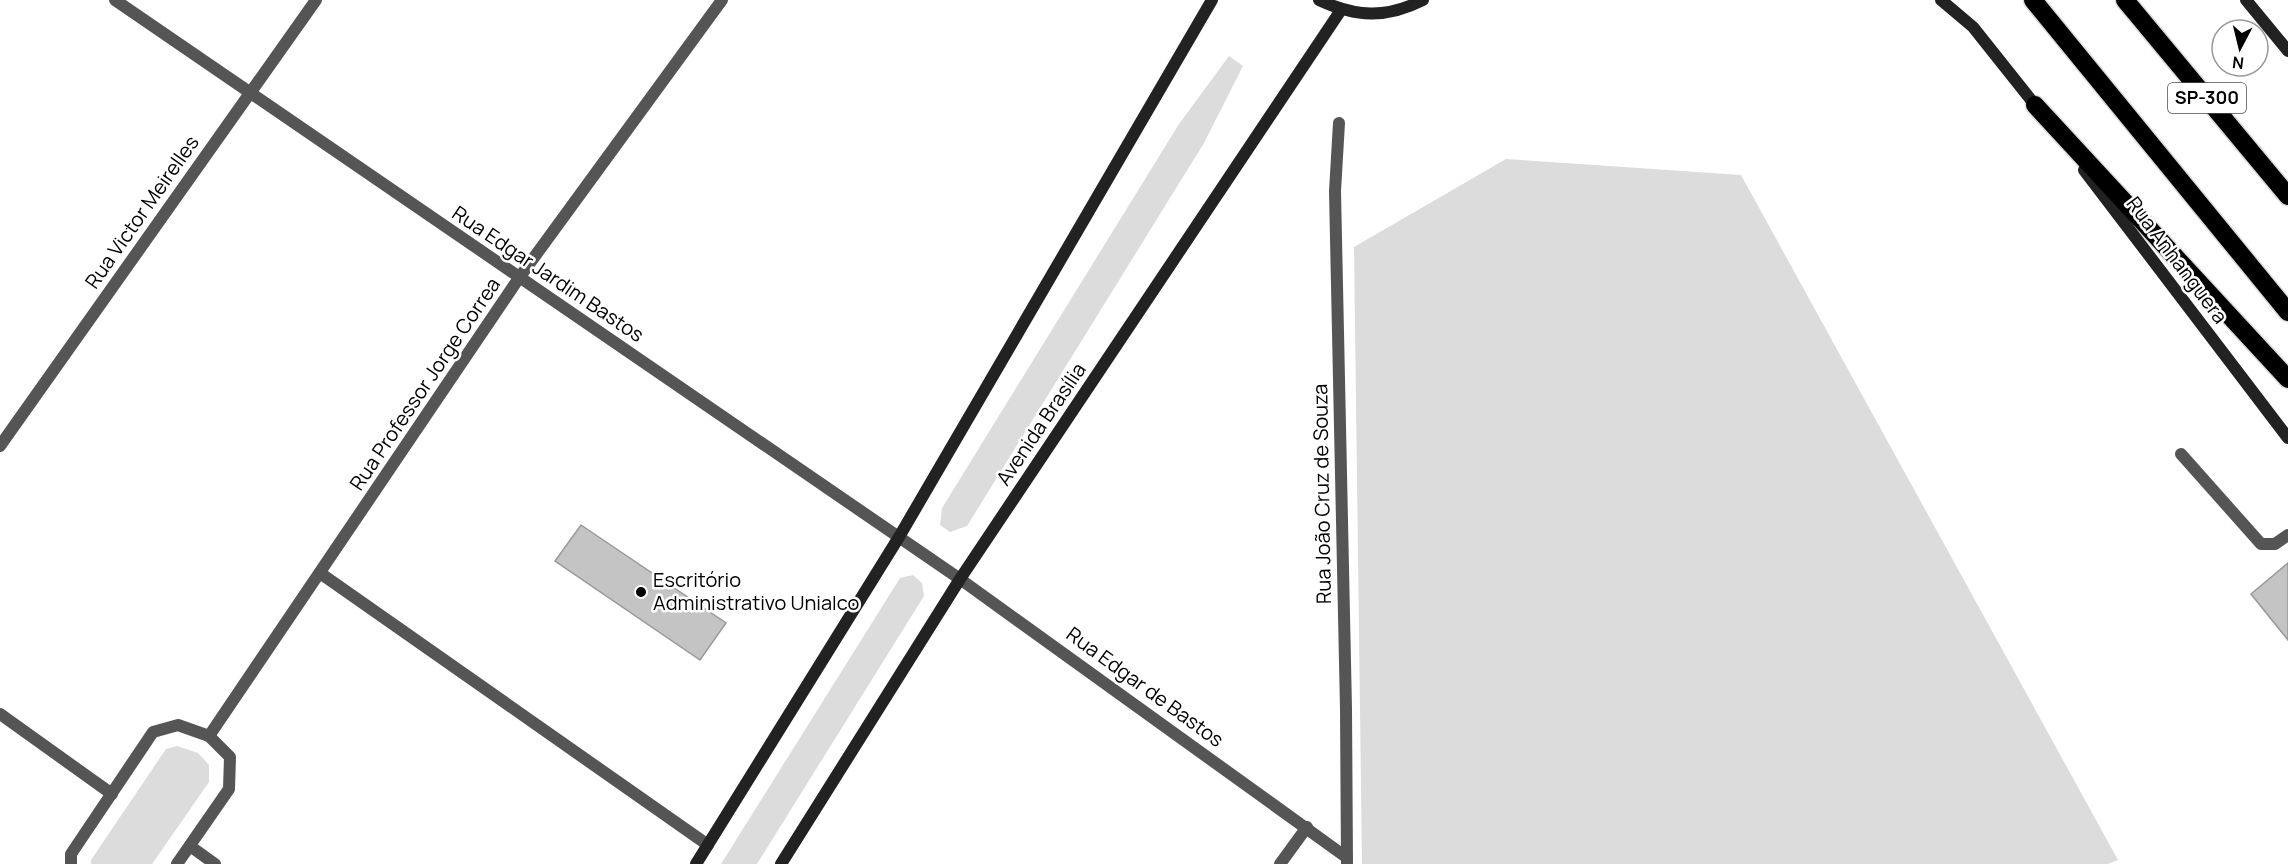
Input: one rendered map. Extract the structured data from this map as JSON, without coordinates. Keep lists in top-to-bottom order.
{
  "streets": {
    "highway": ["SP-300"],
    "main road": ["Rua Anhanguera", "Avenida Brasília"],
    "street": [
      "Rua Victor Meirelles",
      "Rua Edgar Jardim Bastos",
      "Rua Professor Jorge Correa",
      "Rua João Cruz de Souza",
      "Rua Edgar de Bastos"
    ]
  },
  "crossings": [
    ["Rua Victor Meirelles", "Rua Edgar Jardim Bastos"],
    ["Rua Edgar Jardim Bastos", "Rua Professor Jorge Correa"],
    ["Rua Edgar Jardim Bastos", "Avenida Brasília"],
    ["Rua Edgar Jardim Bastos", "Rua Edgar de Bastos"],
    ["Avenida Brasília", "Rua Edgar de Bastos"],
    ["Rua João Cruz de Souza", "Rua Edgar de Bastos"]
  ],
  "places": ["Escritório Administrativo Unialco"],
  "north": "bottom"
}
